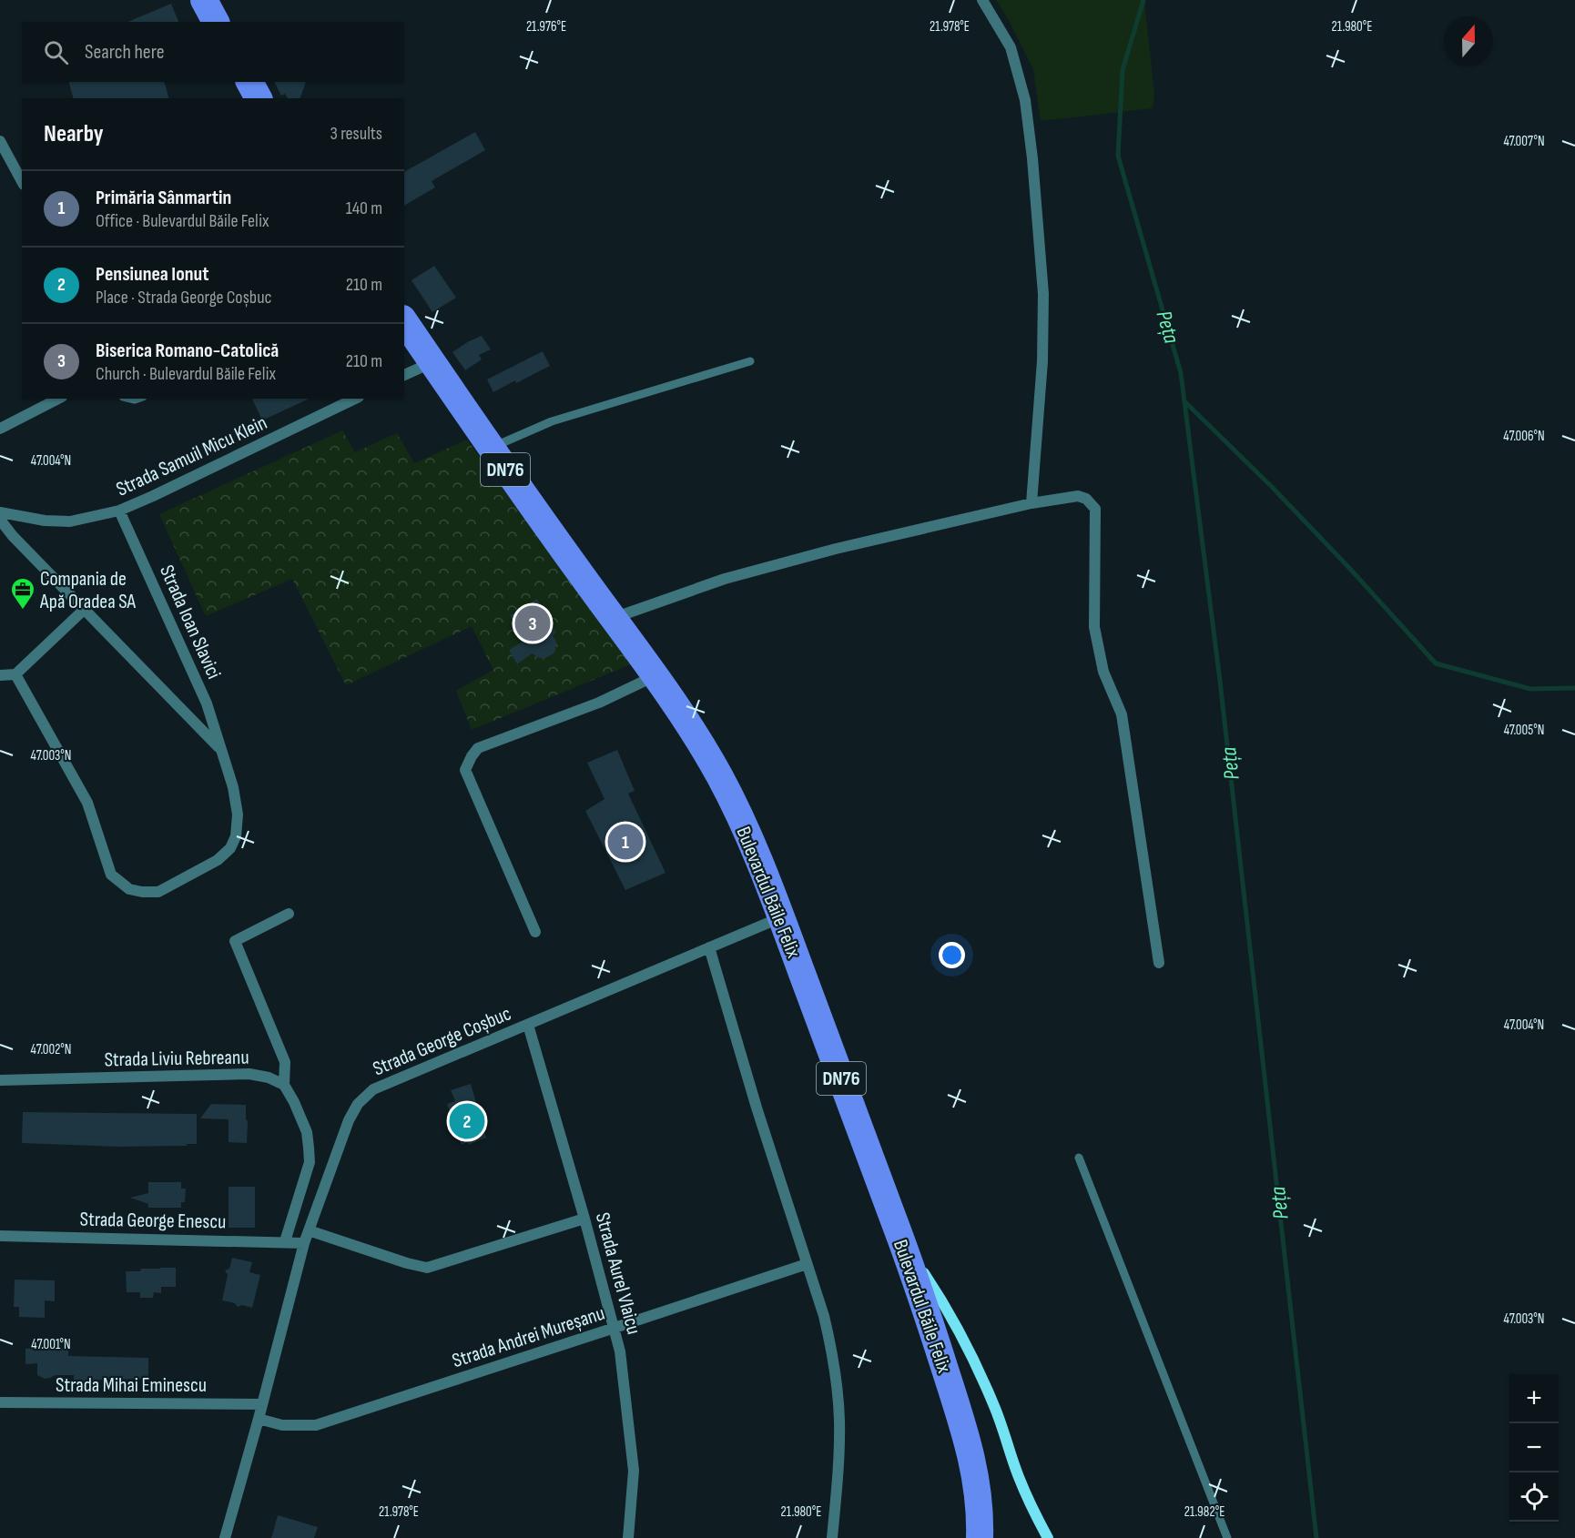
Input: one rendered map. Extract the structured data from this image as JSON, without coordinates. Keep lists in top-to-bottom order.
{
  "streets": {
    "main road": ["DN76", "Bulevardul Băile Felix"],
    "street": [
      "Strada Samuil Micu Klein",
      "Strada Ioan Slavici",
      "Strada George Coșbuc",
      "Strada Liviu Rebreanu",
      "Strada George Enescu",
      "Strada Aurel Vlaicu",
      "Strada Andrei Mureșanu",
      "Strada Mihai Eminescu"
    ]
  },
  "crossings": [
    ["Strada Samuil Micu Klein", "Strada Ioan Slavici"],
    ["Bulevardul Băile Felix", "Strada George Coșbuc"],
    ["Strada George Coșbuc", "Strada George Enescu"],
    ["Strada George Coșbuc", "Strada Aurel Vlaicu"],
    ["Strada George Coșbuc", "Strada Andrei Mureșanu"],
    ["Strada George Coșbuc", "Strada Mihai Eminescu"],
    ["Strada Aurel Vlaicu", "Strada Andrei Mureșanu"]
  ],
  "water": ["Peța"],
  "places": {
    "office": ["Compania de Apă Oradea SA"]
  },
  "north": "top",
  "page": {
    "search": "Search here",
    "heading": ["Nearby", "3 results"],
    "list": [
      {
        "mark": "1",
        "name": "Primăria Sânmartin",
        "note": "Office · Bulevardul Băile Felix",
        "value": "140 m"
      },
      {
        "mark": "2",
        "name": "Pensiunea Ionut",
        "note": "Place · Strada George Coșbuc",
        "value": "210 m"
      },
      {
        "mark": "3",
        "name": "Biserica Romano-Catolică",
        "note": "Church · Bulevardul Băile Felix",
        "value": "210 m"
      }
    ],
    "pins": ["3", "1", "2"],
    "map_buttons": ["+", "−"]
  },
  "coordinates": [
    "21.976°E",
    "21.978°E",
    "21.980°E",
    "47.007°N",
    "47.006°N",
    "47.004°N",
    "47.005°N",
    "47.003°N",
    "47.002°N",
    "47.001°N",
    "21.982°E"
  ]
}
